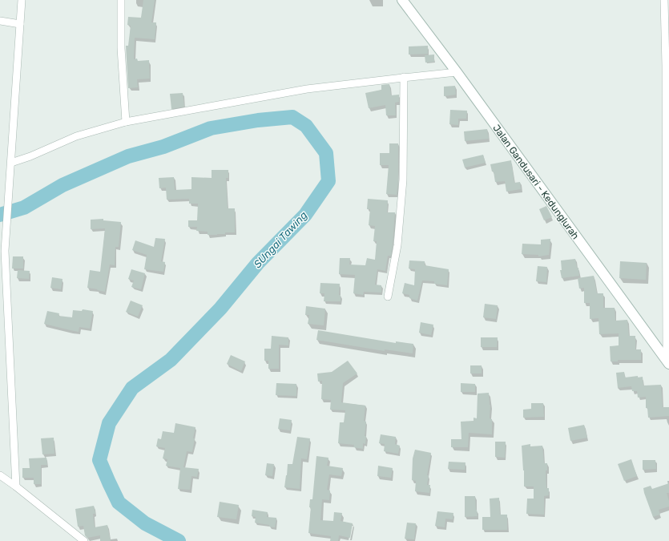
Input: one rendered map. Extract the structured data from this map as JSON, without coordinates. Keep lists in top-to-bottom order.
{
  "streets": {
    "street": ["Jalan Gandusari - Kedunglurah"]
  },
  "water": ["SUngai Tawing"]
}
